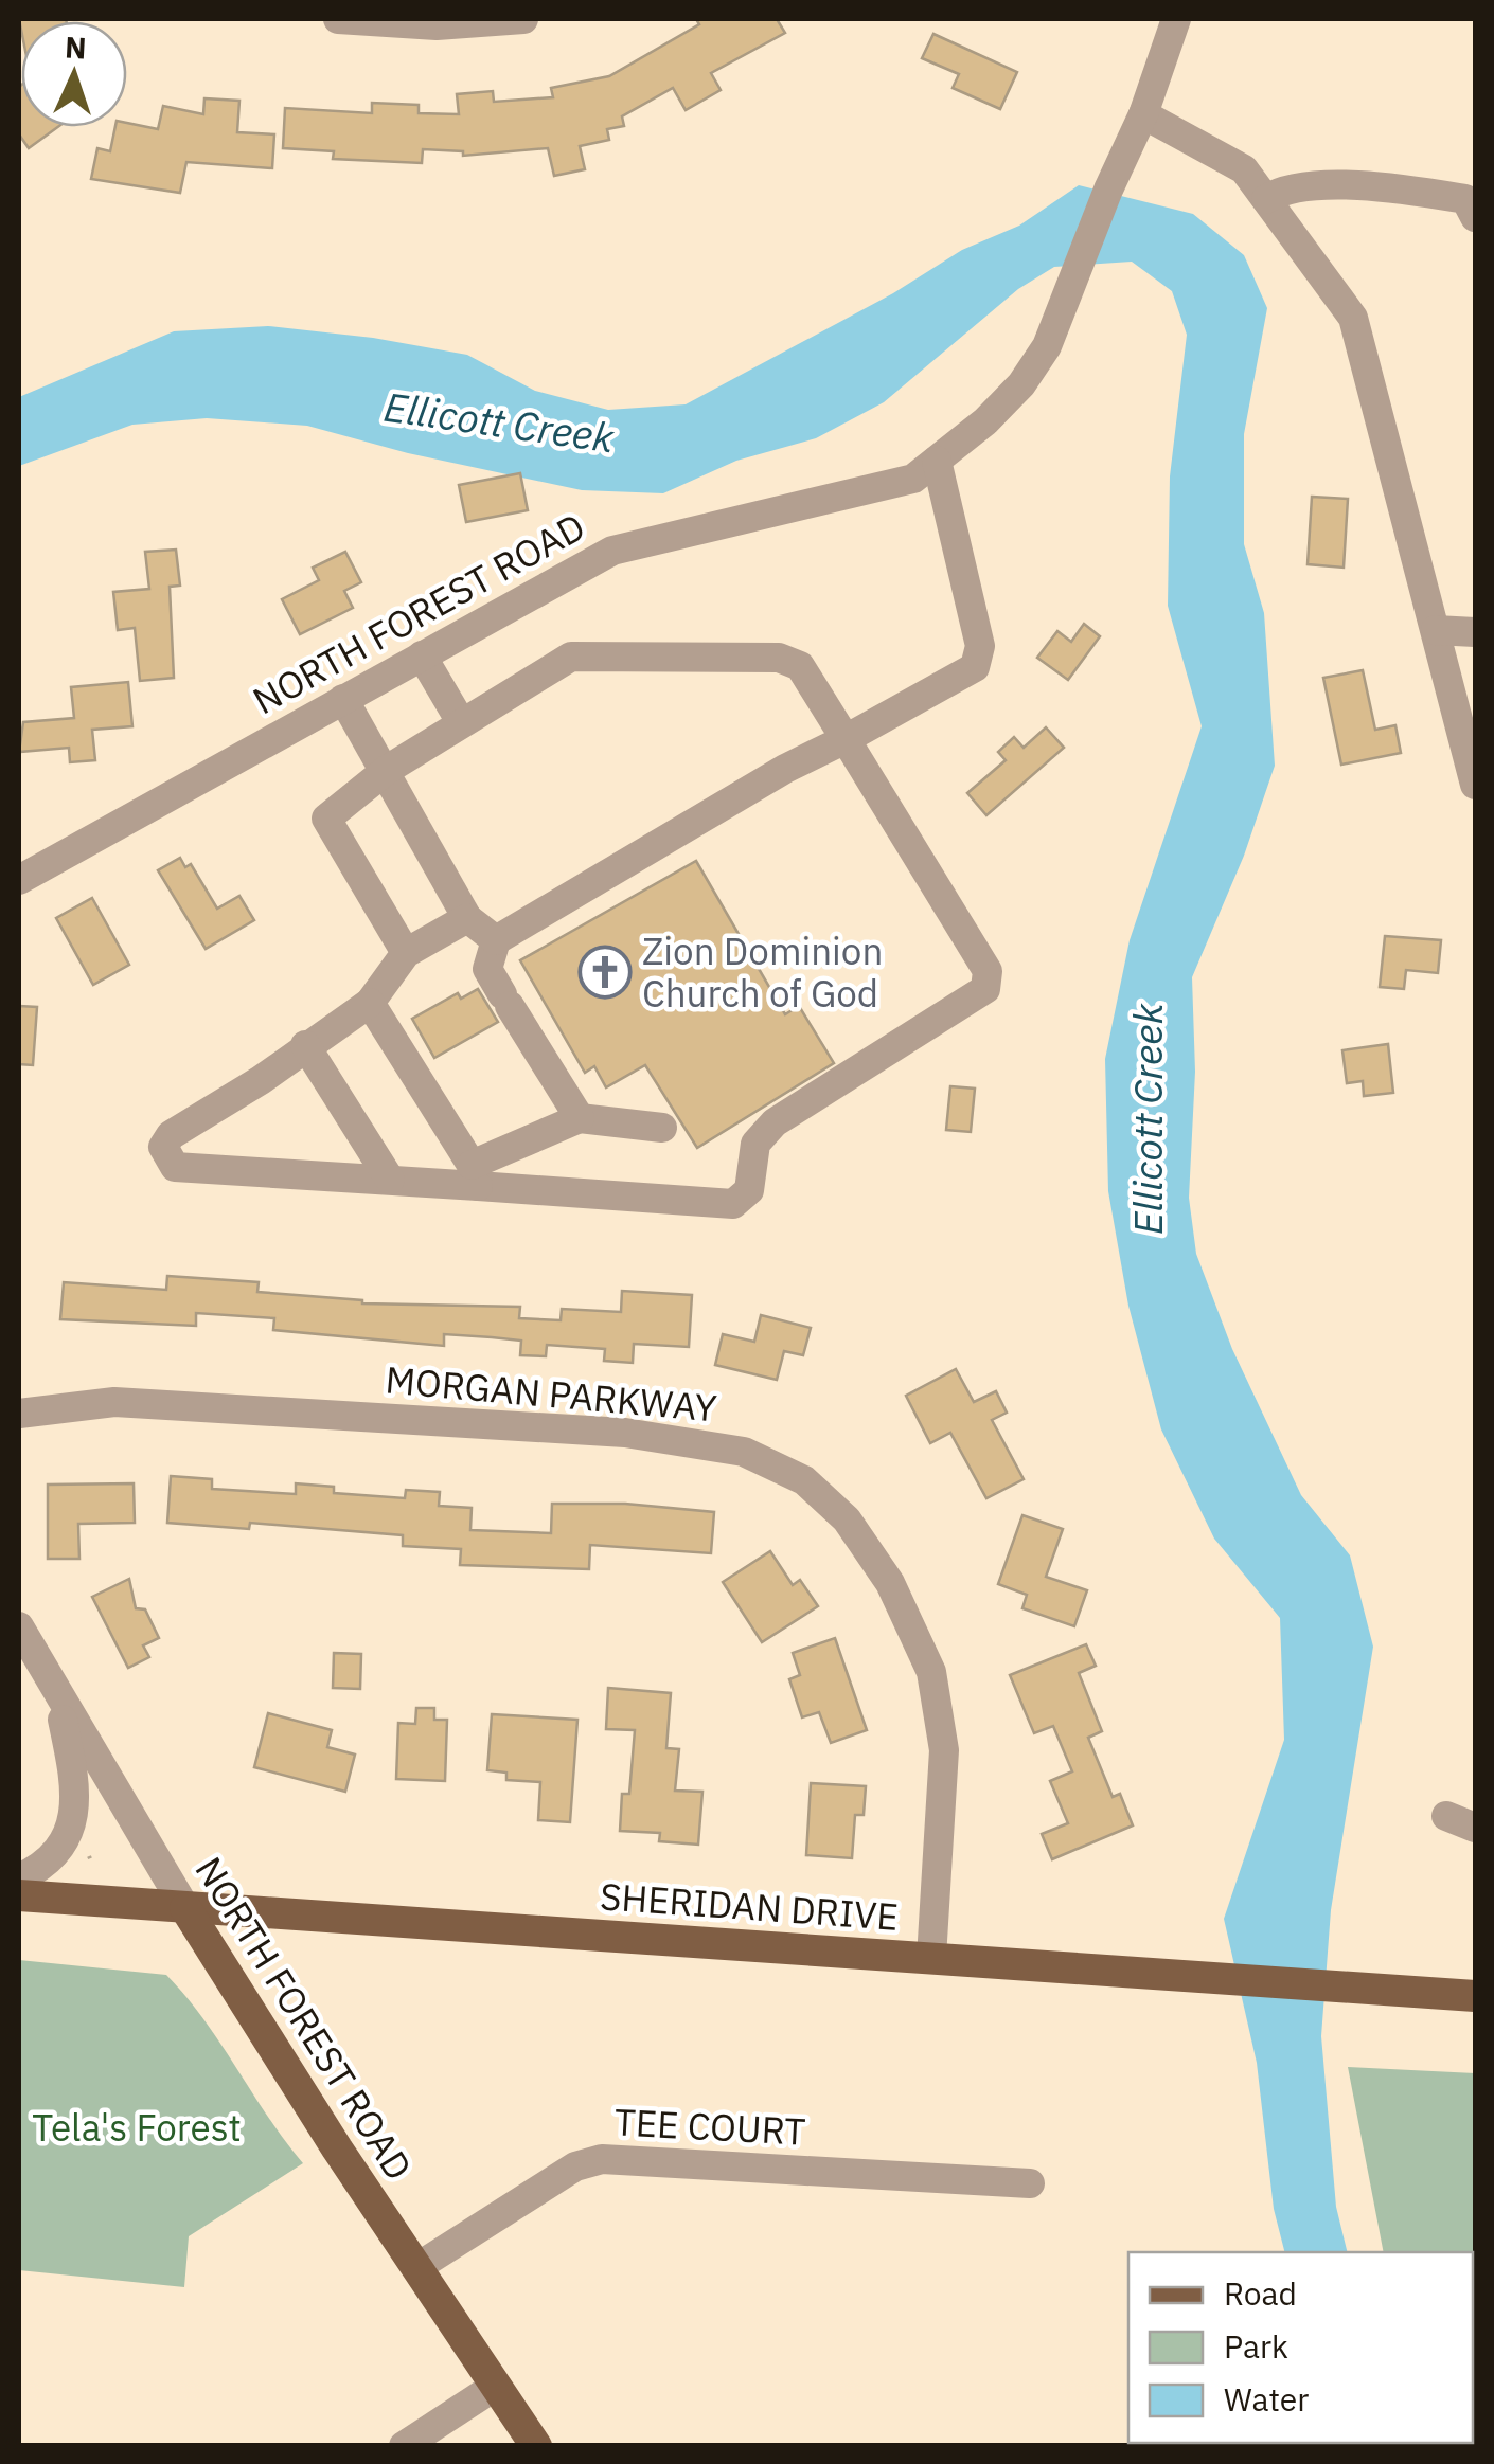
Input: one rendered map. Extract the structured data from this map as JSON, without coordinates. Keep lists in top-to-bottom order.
{
  "streets": {
    "main road": ["NORTH FOREST ROAD", "SHERIDAN DRIVE"],
    "street": ["MORGAN PARKWAY", "TEE COURT"]
  },
  "crossings": [
    ["NORTH FOREST ROAD", "SHERIDAN DRIVE"],
    ["NORTH FOREST ROAD", "TEE COURT"],
    ["MORGAN PARKWAY", "SHERIDAN DRIVE"]
  ],
  "water": ["Ellicott Creek"],
  "parks": ["Tela's Forest"],
  "places": {
    "church": ["Zion Dominion Church of God"]
  },
  "legend": ["Road", "Park", "Water"],
  "north": "top"
}
